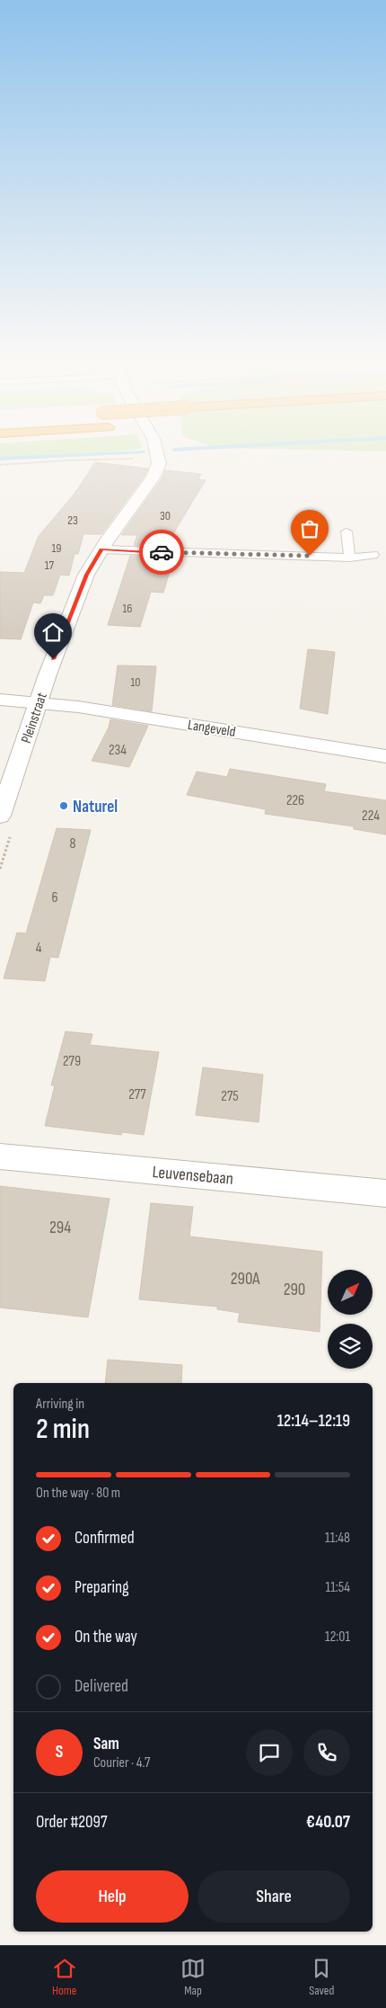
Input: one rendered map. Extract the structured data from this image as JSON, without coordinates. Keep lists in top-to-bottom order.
{
  "streets": {
    "street": ["Pleinstraat", "Langeveld", "Leuvensebaan"]
  },
  "crossings": [
    ["Pleinstraat", "Langeveld"]
  ],
  "places": ["Naturel"],
  "house_numbers": [
    "30",
    "23",
    "19",
    "17",
    "16",
    "10",
    "234",
    "226",
    "224",
    "8",
    "6",
    "4",
    "279",
    "277",
    "275",
    "294",
    "290A",
    "290"
  ],
  "north": "top right",
  "page": {
    "heading": ["2 min", "Arriving in", "12:14–12:19"],
    "panel": [
      "Sam",
      "Courier · 4.7",
      "Order #2097",
      "€40.07"
    ],
    "bar": "On the way · 80 m",
    "list": [
      ["Confirmed", "11:48"],
      ["Preparing", "11:54"],
      ["On the way", "12:01"],
      "Delivered"
    ],
    "round": "S",
    "buttons": ["Help", "Share"],
    "tabs": ["Home", "Map", "Saved"]
  }
}
